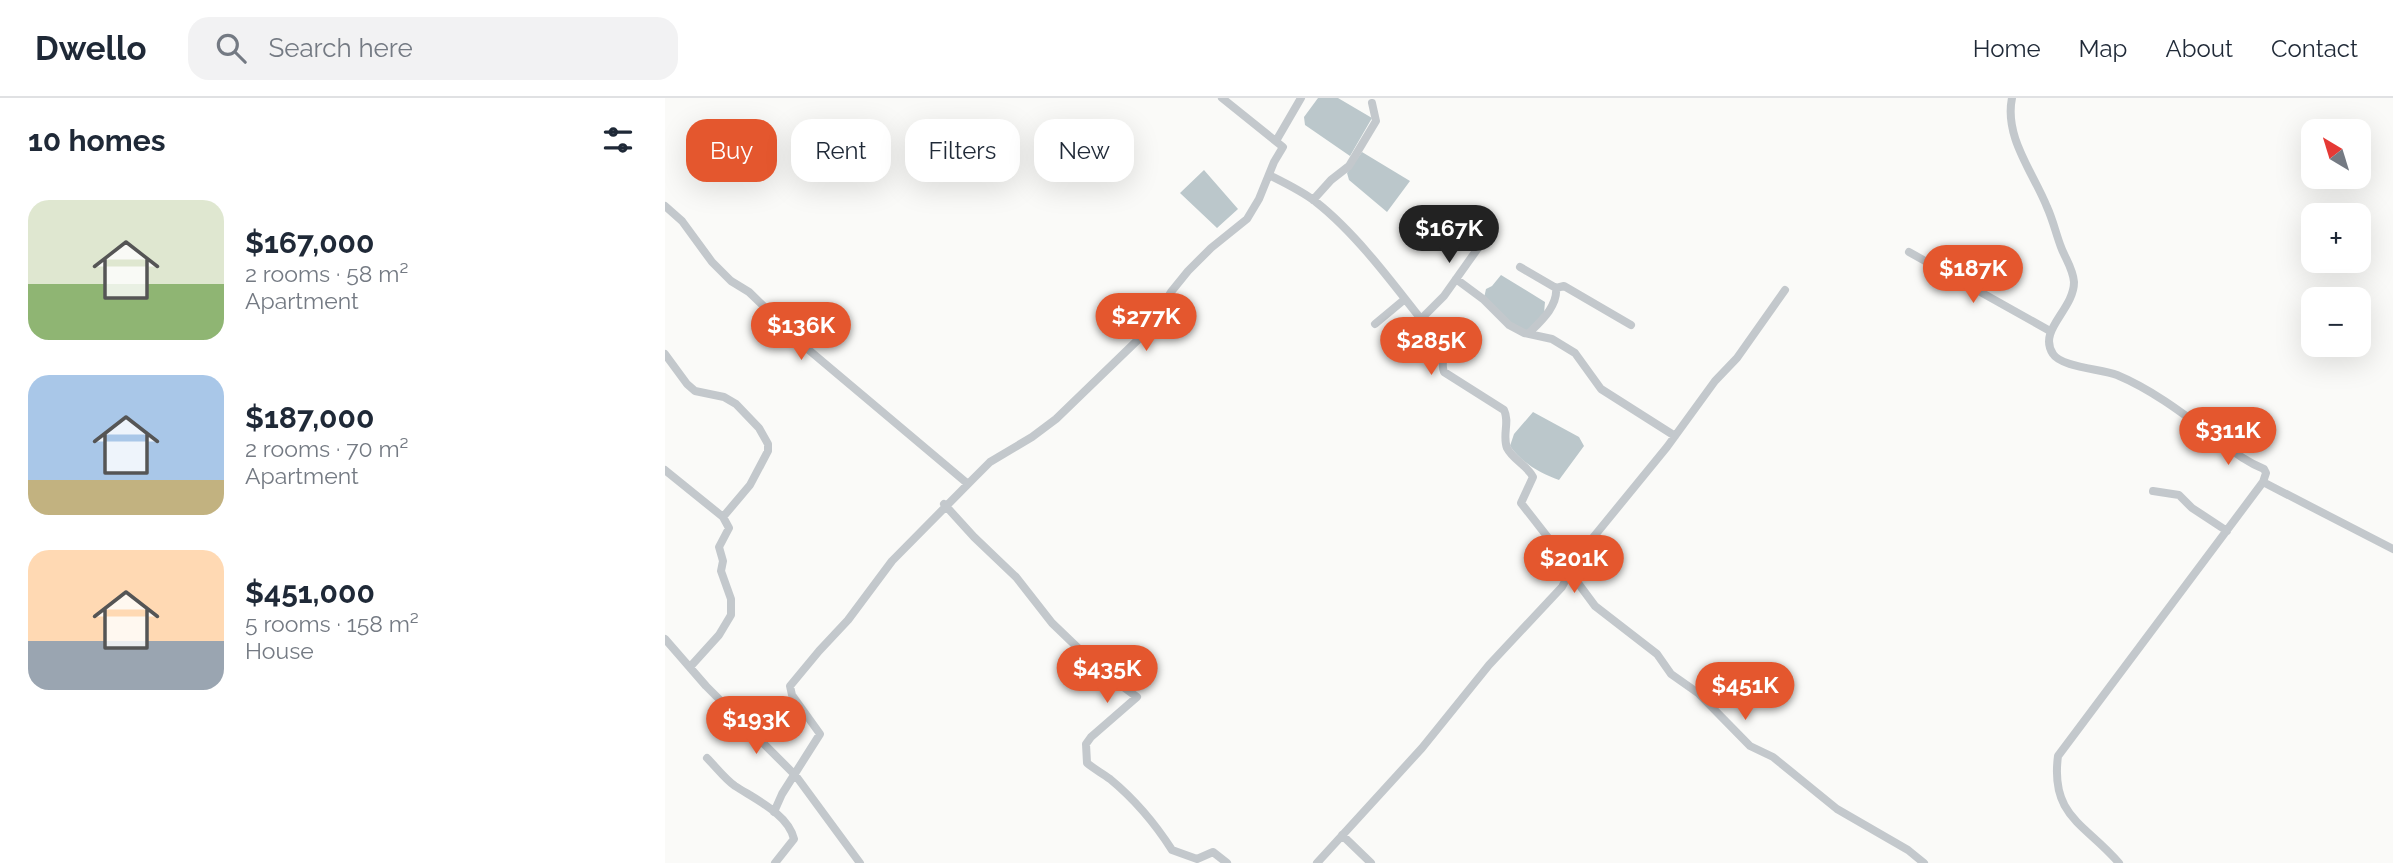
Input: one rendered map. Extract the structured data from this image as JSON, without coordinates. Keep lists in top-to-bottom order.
{
  "north": "top left",
  "page": {
    "header": "Dwello",
    "search": "Search here",
    "nav": [
      "Home",
      "Map",
      "About",
      "Contact"
    ],
    "heading": "10 homes",
    "map_buttons": ["+", "−"],
    "chip": [
      "Buy",
      "Rent",
      "Filters",
      "New"
    ],
    "list": [
      {
        "name": "$167,000",
        "note": "2 rooms · 58 m² · Apartment"
      },
      {
        "name": "$187,000",
        "note": "2 rooms · 70 m² · Apartment"
      },
      {
        "name": "$451,000",
        "note": "5 rooms · 158 m² · House"
      }
    ],
    "price": [
      "$167K",
      "$187K",
      "$277K",
      "$136K",
      "$285K",
      "$311K",
      "$201K",
      "$435K",
      "$451K",
      "$193K"
    ]
  }
}
